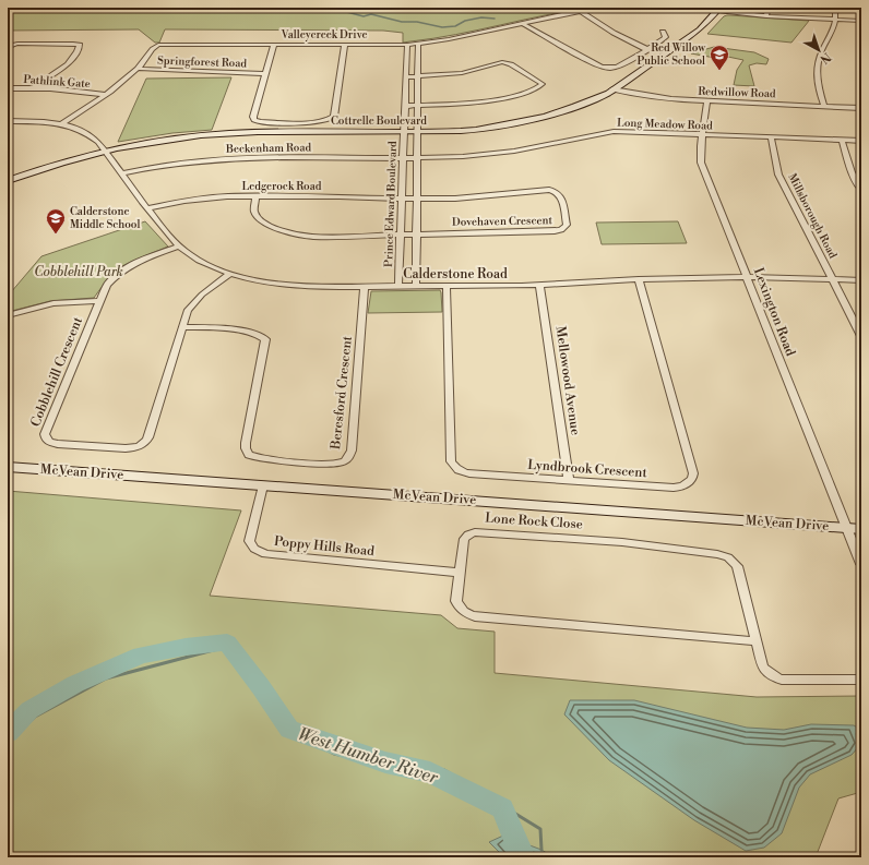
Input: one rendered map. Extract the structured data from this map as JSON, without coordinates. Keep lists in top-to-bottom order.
{
  "streets": {
    "main road": ["Cottrelle Boulevard", "McVean Drive"],
    "street": [
      "Valleycreek Drive",
      "Springforest Road",
      "Pathlink Gate",
      "Redwillow Road",
      "Long Meadow Road",
      "Beckenham Road",
      "Ledgerock Road",
      "Prince Edward Boulevard",
      "Millsborough Road",
      "Dovehaven Crescent",
      "Calderstone Road",
      "Lexington Road",
      "Cobblehill Crescent",
      "Mellowood Avenue",
      "Beresford Crescent",
      "Lyndbrook Crescent",
      "Lone Rock Close",
      "Poppy Hills Road"
    ]
  },
  "crossings": [
    ["Valleycreek Drive", "Springforest Road"],
    ["Valleycreek Drive", "Pathlink Gate"],
    ["Valleycreek Drive", "Prince Edward Boulevard"],
    ["Valleycreek Drive", "Calderstone Road"],
    ["Redwillow Road", "Cottrelle Boulevard"],
    ["Redwillow Road", "Lexington Road"],
    ["Cottrelle Boulevard", "Prince Edward Boulevard"],
    ["Cottrelle Boulevard", "Calderstone Road"],
    ["Long Meadow Road", "Beckenham Road"],
    ["Long Meadow Road", "Prince Edward Boulevard"],
    ["Long Meadow Road", "Millsborough Road"],
    ["Long Meadow Road", "Lexington Road"],
    ["Beckenham Road", "Prince Edward Boulevard"],
    ["Beckenham Road", "Calderstone Road"],
    ["Ledgerock Road", "Prince Edward Boulevard"],
    ["Ledgerock Road", "Dovehaven Crescent"],
    ["Ledgerock Road", "Calderstone Road"],
    ["Prince Edward Boulevard", "Dovehaven Crescent"],
    ["Prince Edward Boulevard", "Calderstone Road"],
    ["Millsborough Road", "Calderstone Road"],
    ["Calderstone Road", "Lexington Road"],
    ["Calderstone Road", "Cobblehill Crescent"],
    ["Calderstone Road", "Mellowood Avenue"],
    ["Calderstone Road", "Beresford Crescent"],
    ["Calderstone Road", "Lyndbrook Crescent"],
    ["Lexington Road", "McVean Drive"],
    ["Cobblehill Crescent", "Beresford Crescent"],
    ["Mellowood Avenue", "Lyndbrook Crescent"],
    ["McVean Drive", "Poppy Hills Road"],
    ["Lone Rock Close", "Poppy Hills Road"]
  ],
  "water": ["West Humber River"],
  "parks": ["Cobblehill Park"],
  "places": {
    "school or university": ["Red Willow Public School", "Calderstone Middle School"]
  },
  "north": "bottom right"
}
